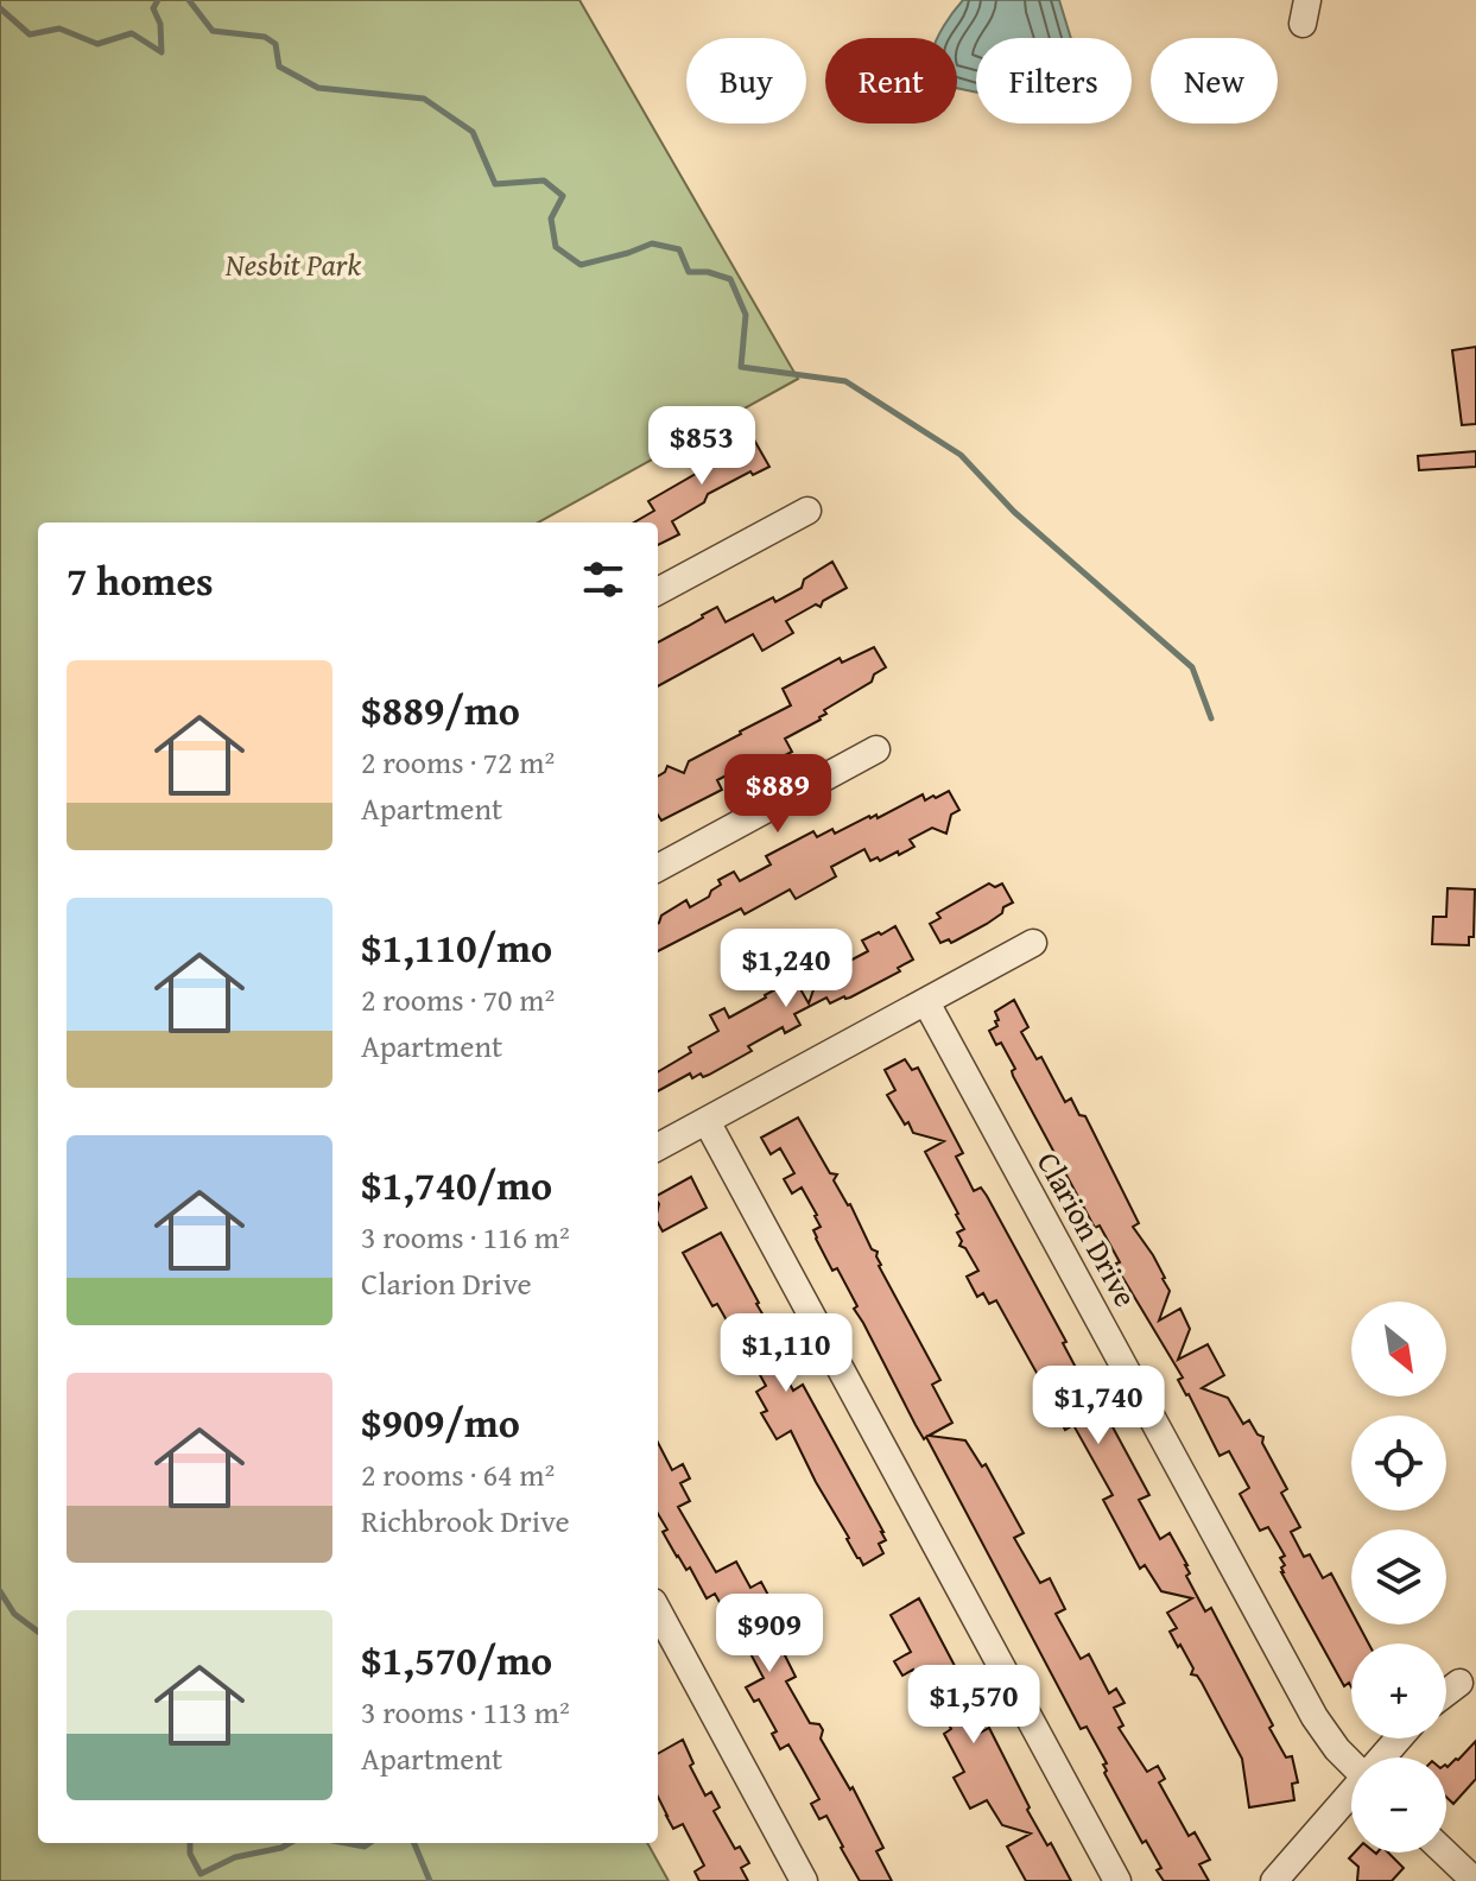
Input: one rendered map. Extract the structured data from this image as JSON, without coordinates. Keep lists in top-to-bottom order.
{
  "streets": {
    "street": ["Clarion Drive"]
  },
  "parks": ["Nesbit Park"],
  "north": "bottom right",
  "page": {
    "chip": [
      "Buy",
      "Rent",
      "Filters",
      "New"
    ],
    "price": [
      "$853",
      "$889",
      "$1,240",
      "$1,110",
      "$1,740",
      "$909",
      "$1,570"
    ],
    "heading": "7 homes",
    "list": [
      {
        "name": "$889/mo",
        "note": "2 rooms · 72 m² · Apartment"
      },
      {
        "name": "$1,110/mo",
        "note": "2 rooms · 70 m² · Apartment"
      },
      {
        "name": "$1,740/mo",
        "note": "3 rooms · 116 m² · Clarion Drive"
      },
      {
        "name": "$909/mo",
        "note": "2 rooms · 64 m² · Richbrook Drive"
      },
      {
        "name": "$1,570/mo",
        "note": "3 rooms · 113 m² · Apartment"
      }
    ],
    "map_buttons": ["+", "−"]
  }
}
